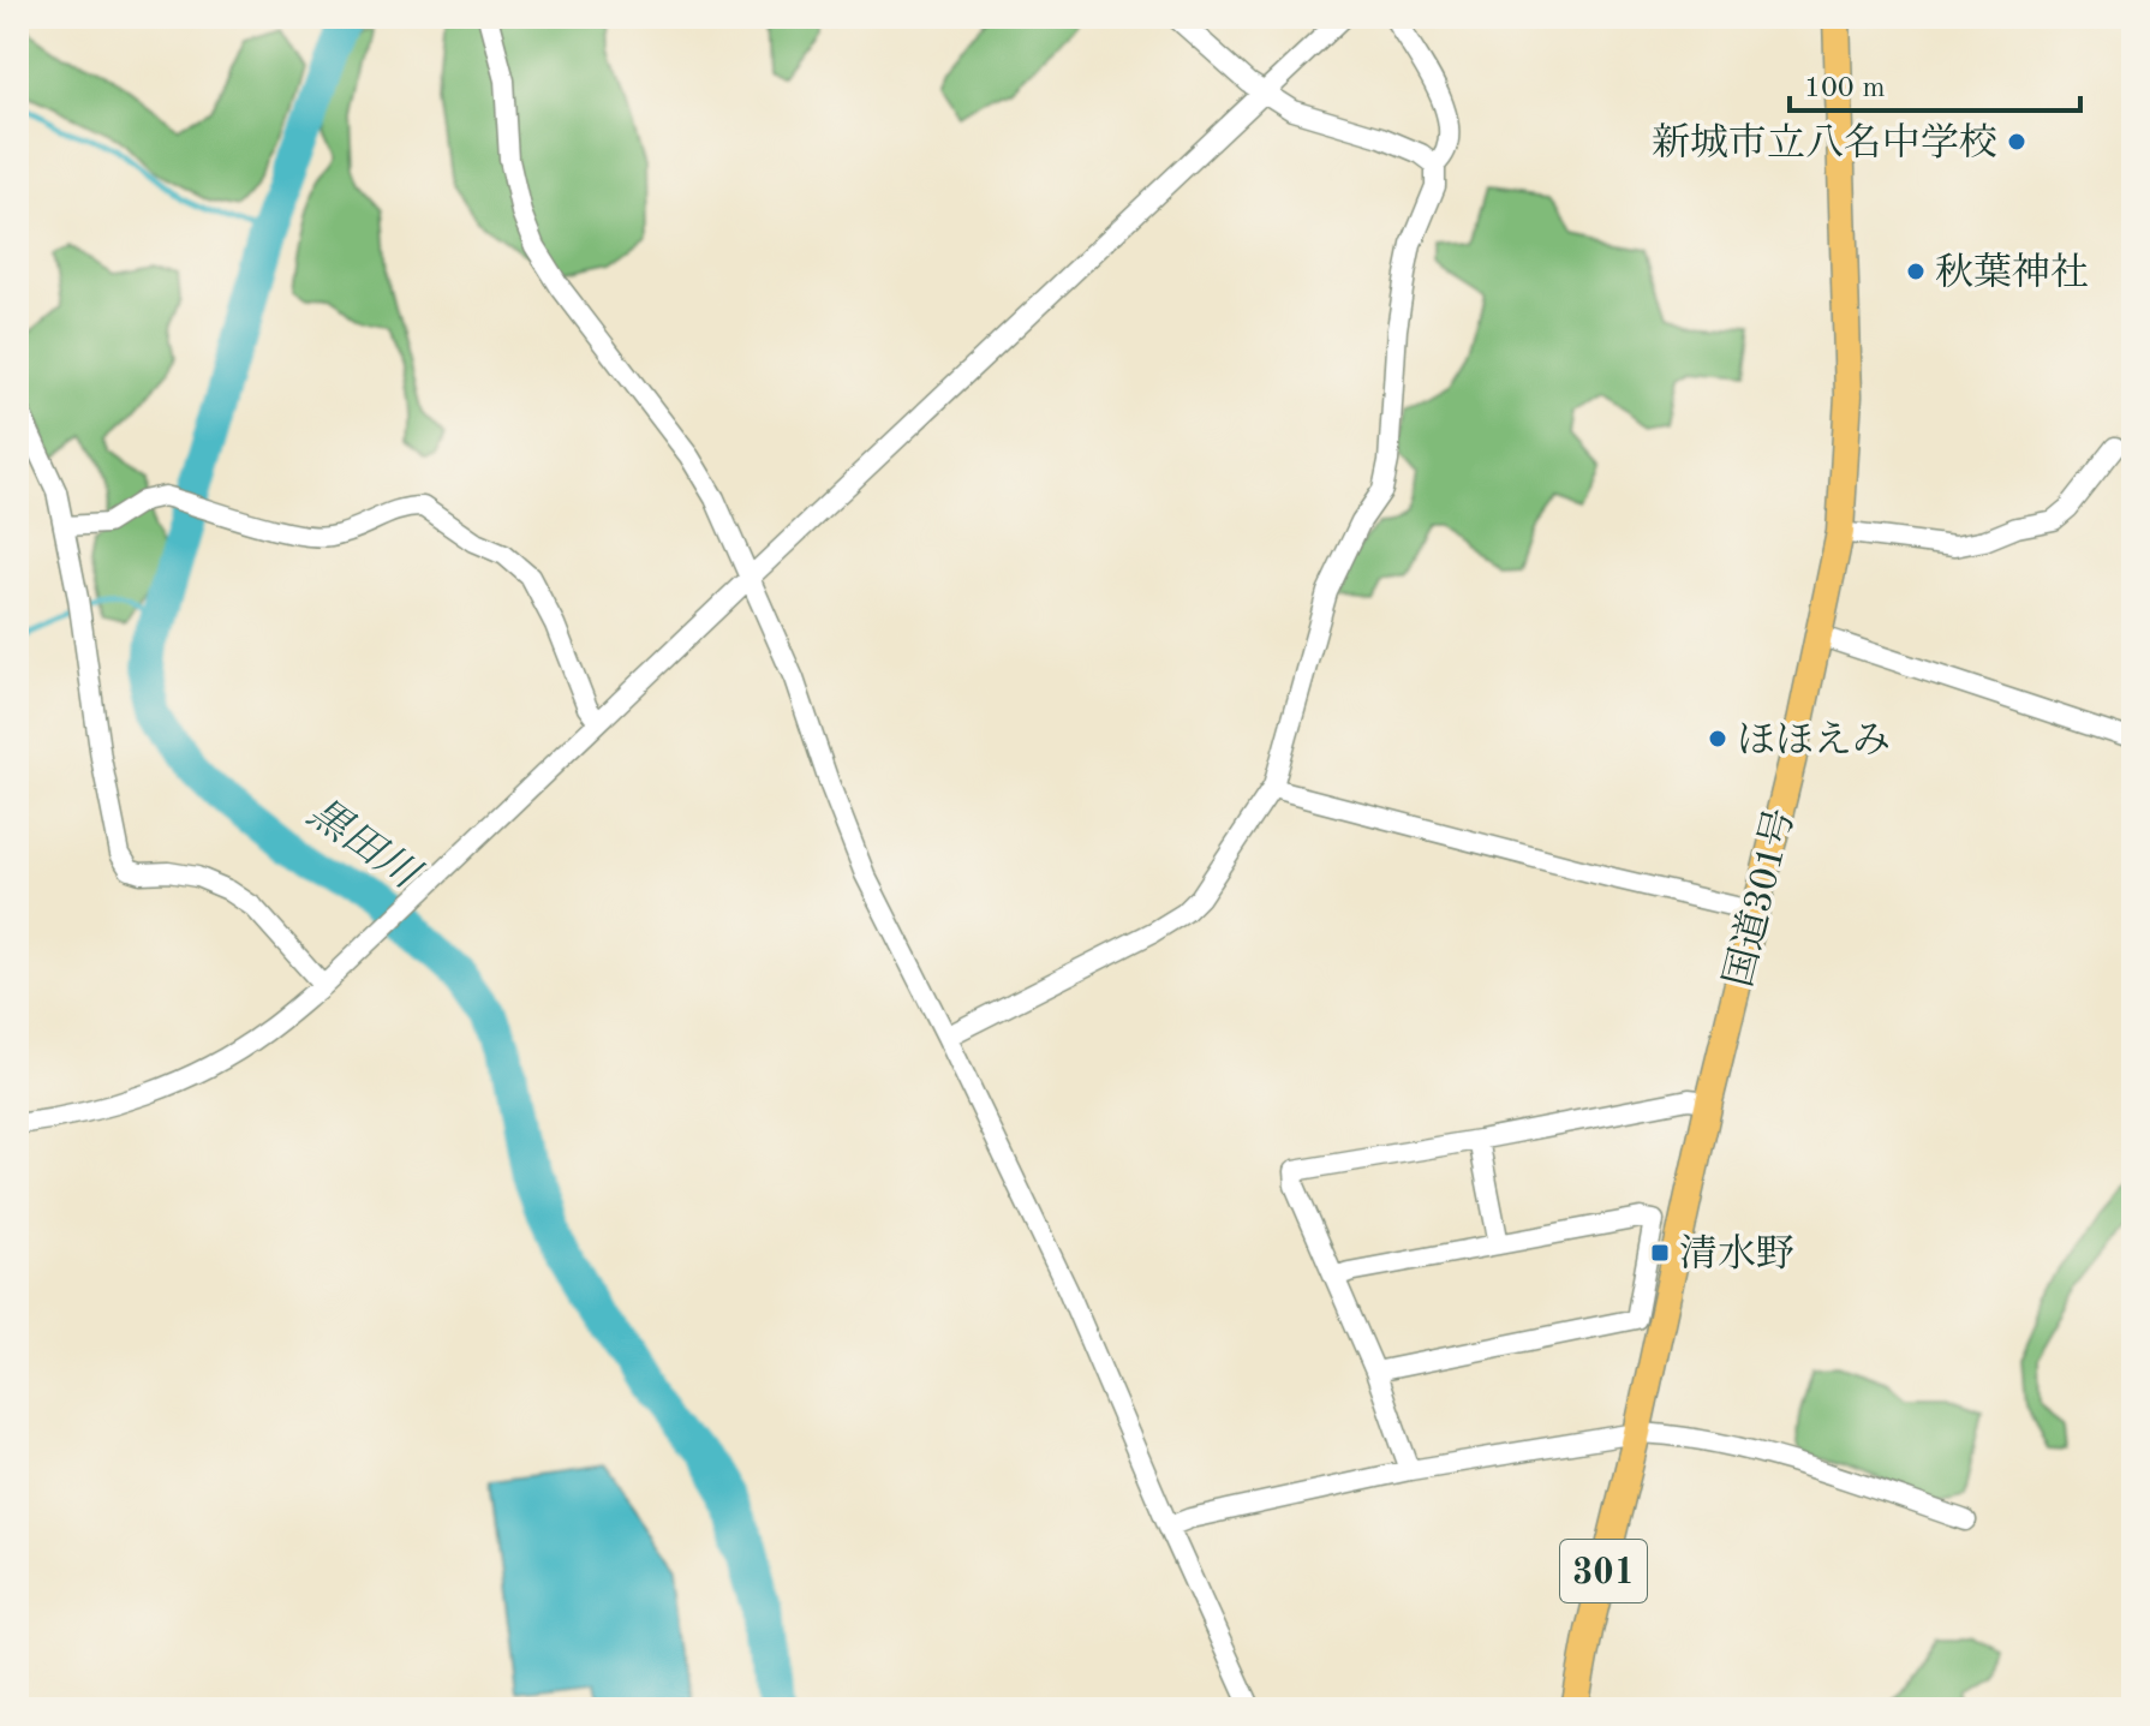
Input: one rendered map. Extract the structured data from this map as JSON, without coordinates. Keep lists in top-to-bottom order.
{
  "streets": {
    "highway": ["国道301号", "301"]
  },
  "water": ["黒田川"],
  "places": {
    "other": ["新城市立八名中学校", "秋葉神社", "ほほえみ"],
    "transit": ["清水野"]
  },
  "scale_bar": "100 m"
}
